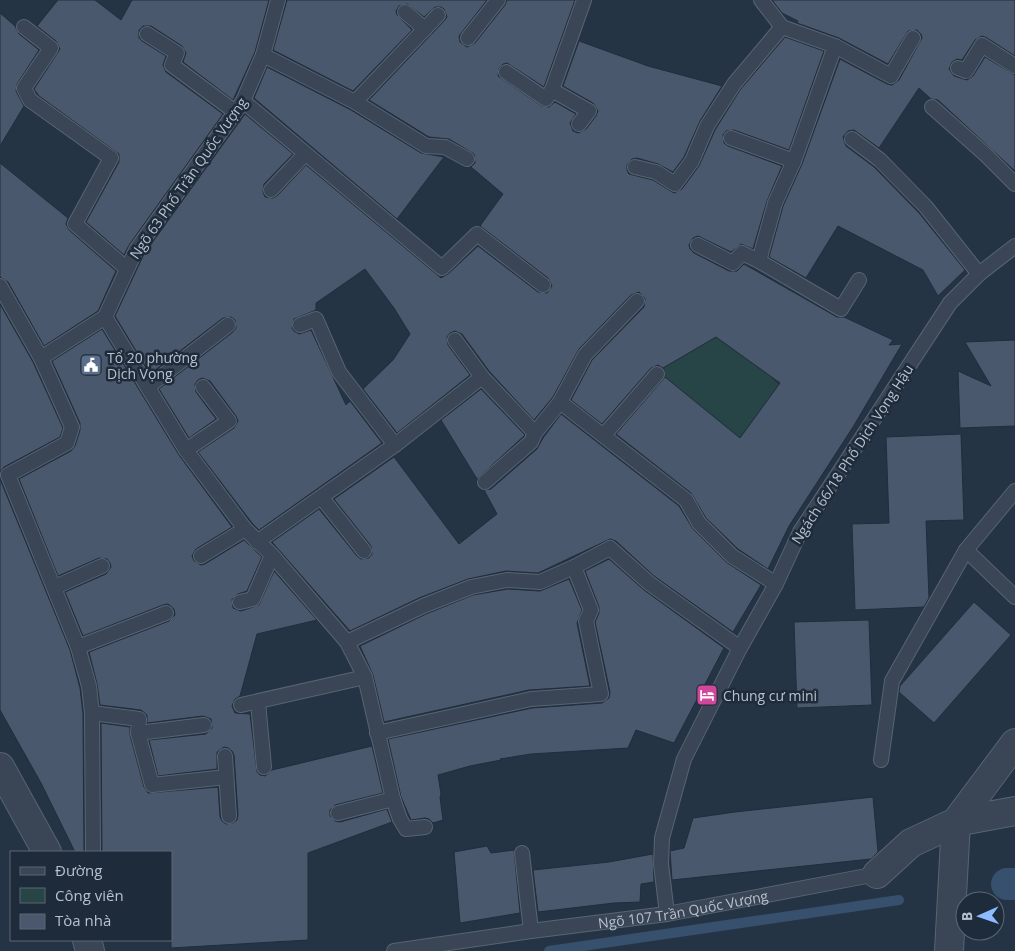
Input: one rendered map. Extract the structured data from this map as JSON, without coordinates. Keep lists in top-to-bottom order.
{
  "streets": {
    "street": ["Ngõ 107 Trần Quốc Vượng"],
    "lane": ["Ngõ 63 Phố Trần Quốc Vượng", "Ngách 66/18 Phố Dịch Vọng Hậu"]
  },
  "crossings": [
    ["Ngách 66/18 Phố Dịch Vọng Hậu", "Ngõ 107 Trần Quốc Vượng"]
  ],
  "places": {
    "public building": ["Tổ 20 phường Dịch Vọng"],
    "hotel": ["Chung cư mini"]
  },
  "legend": ["Đường", "Công viên", "Tòa nhà"],
  "north": "left"
}
